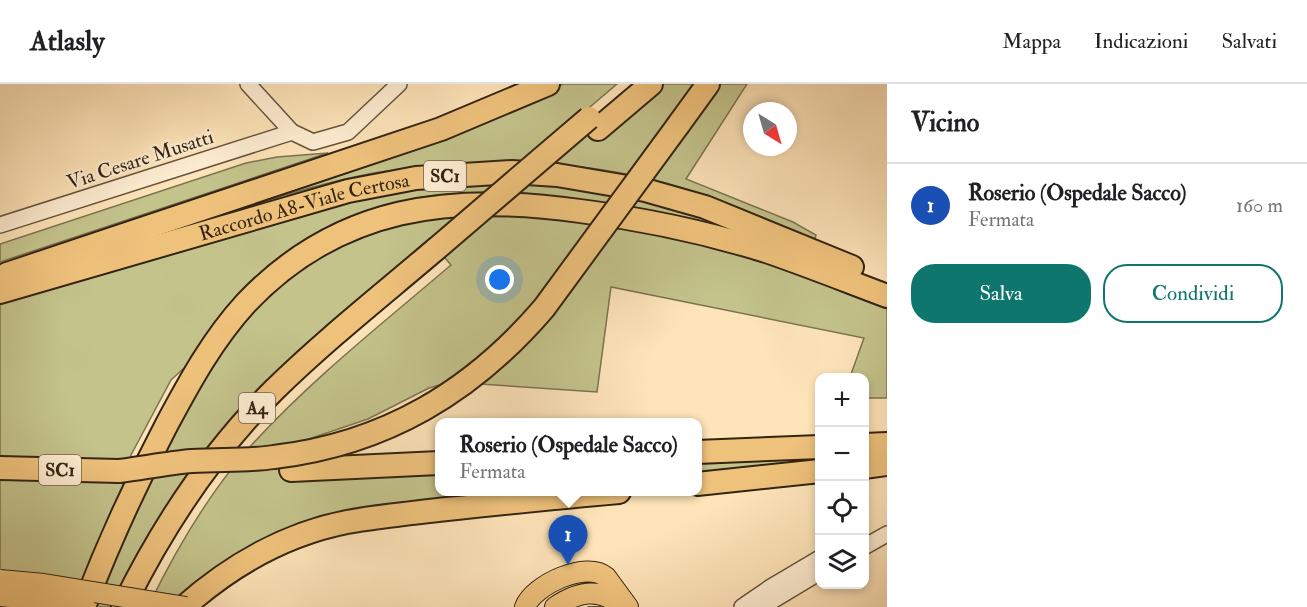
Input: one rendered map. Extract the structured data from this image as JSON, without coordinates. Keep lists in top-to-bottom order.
{
  "streets": {
    "highway": ["SC1", "Raccordo A8-Viale Certosa", "A4"],
    "street": ["Via Cesare Musatti"]
  },
  "north": "bottom right",
  "page": {
    "header": "Atlasly",
    "nav": ["Mappa", "Indicazioni", "Salvati"],
    "heading": "Vicino",
    "list": [
      {
        "mark": "1",
        "name": "Roserio (Ospedale Sacco)",
        "note": "Fermata",
        "value": "160 m"
      }
    ],
    "buttons": ["Salva", "Condividi"],
    "map_buttons": ["+", "−"],
    "popup": ["Roserio (Ospedale Sacco)", "Fermata"],
    "pins": "1"
  }
}
